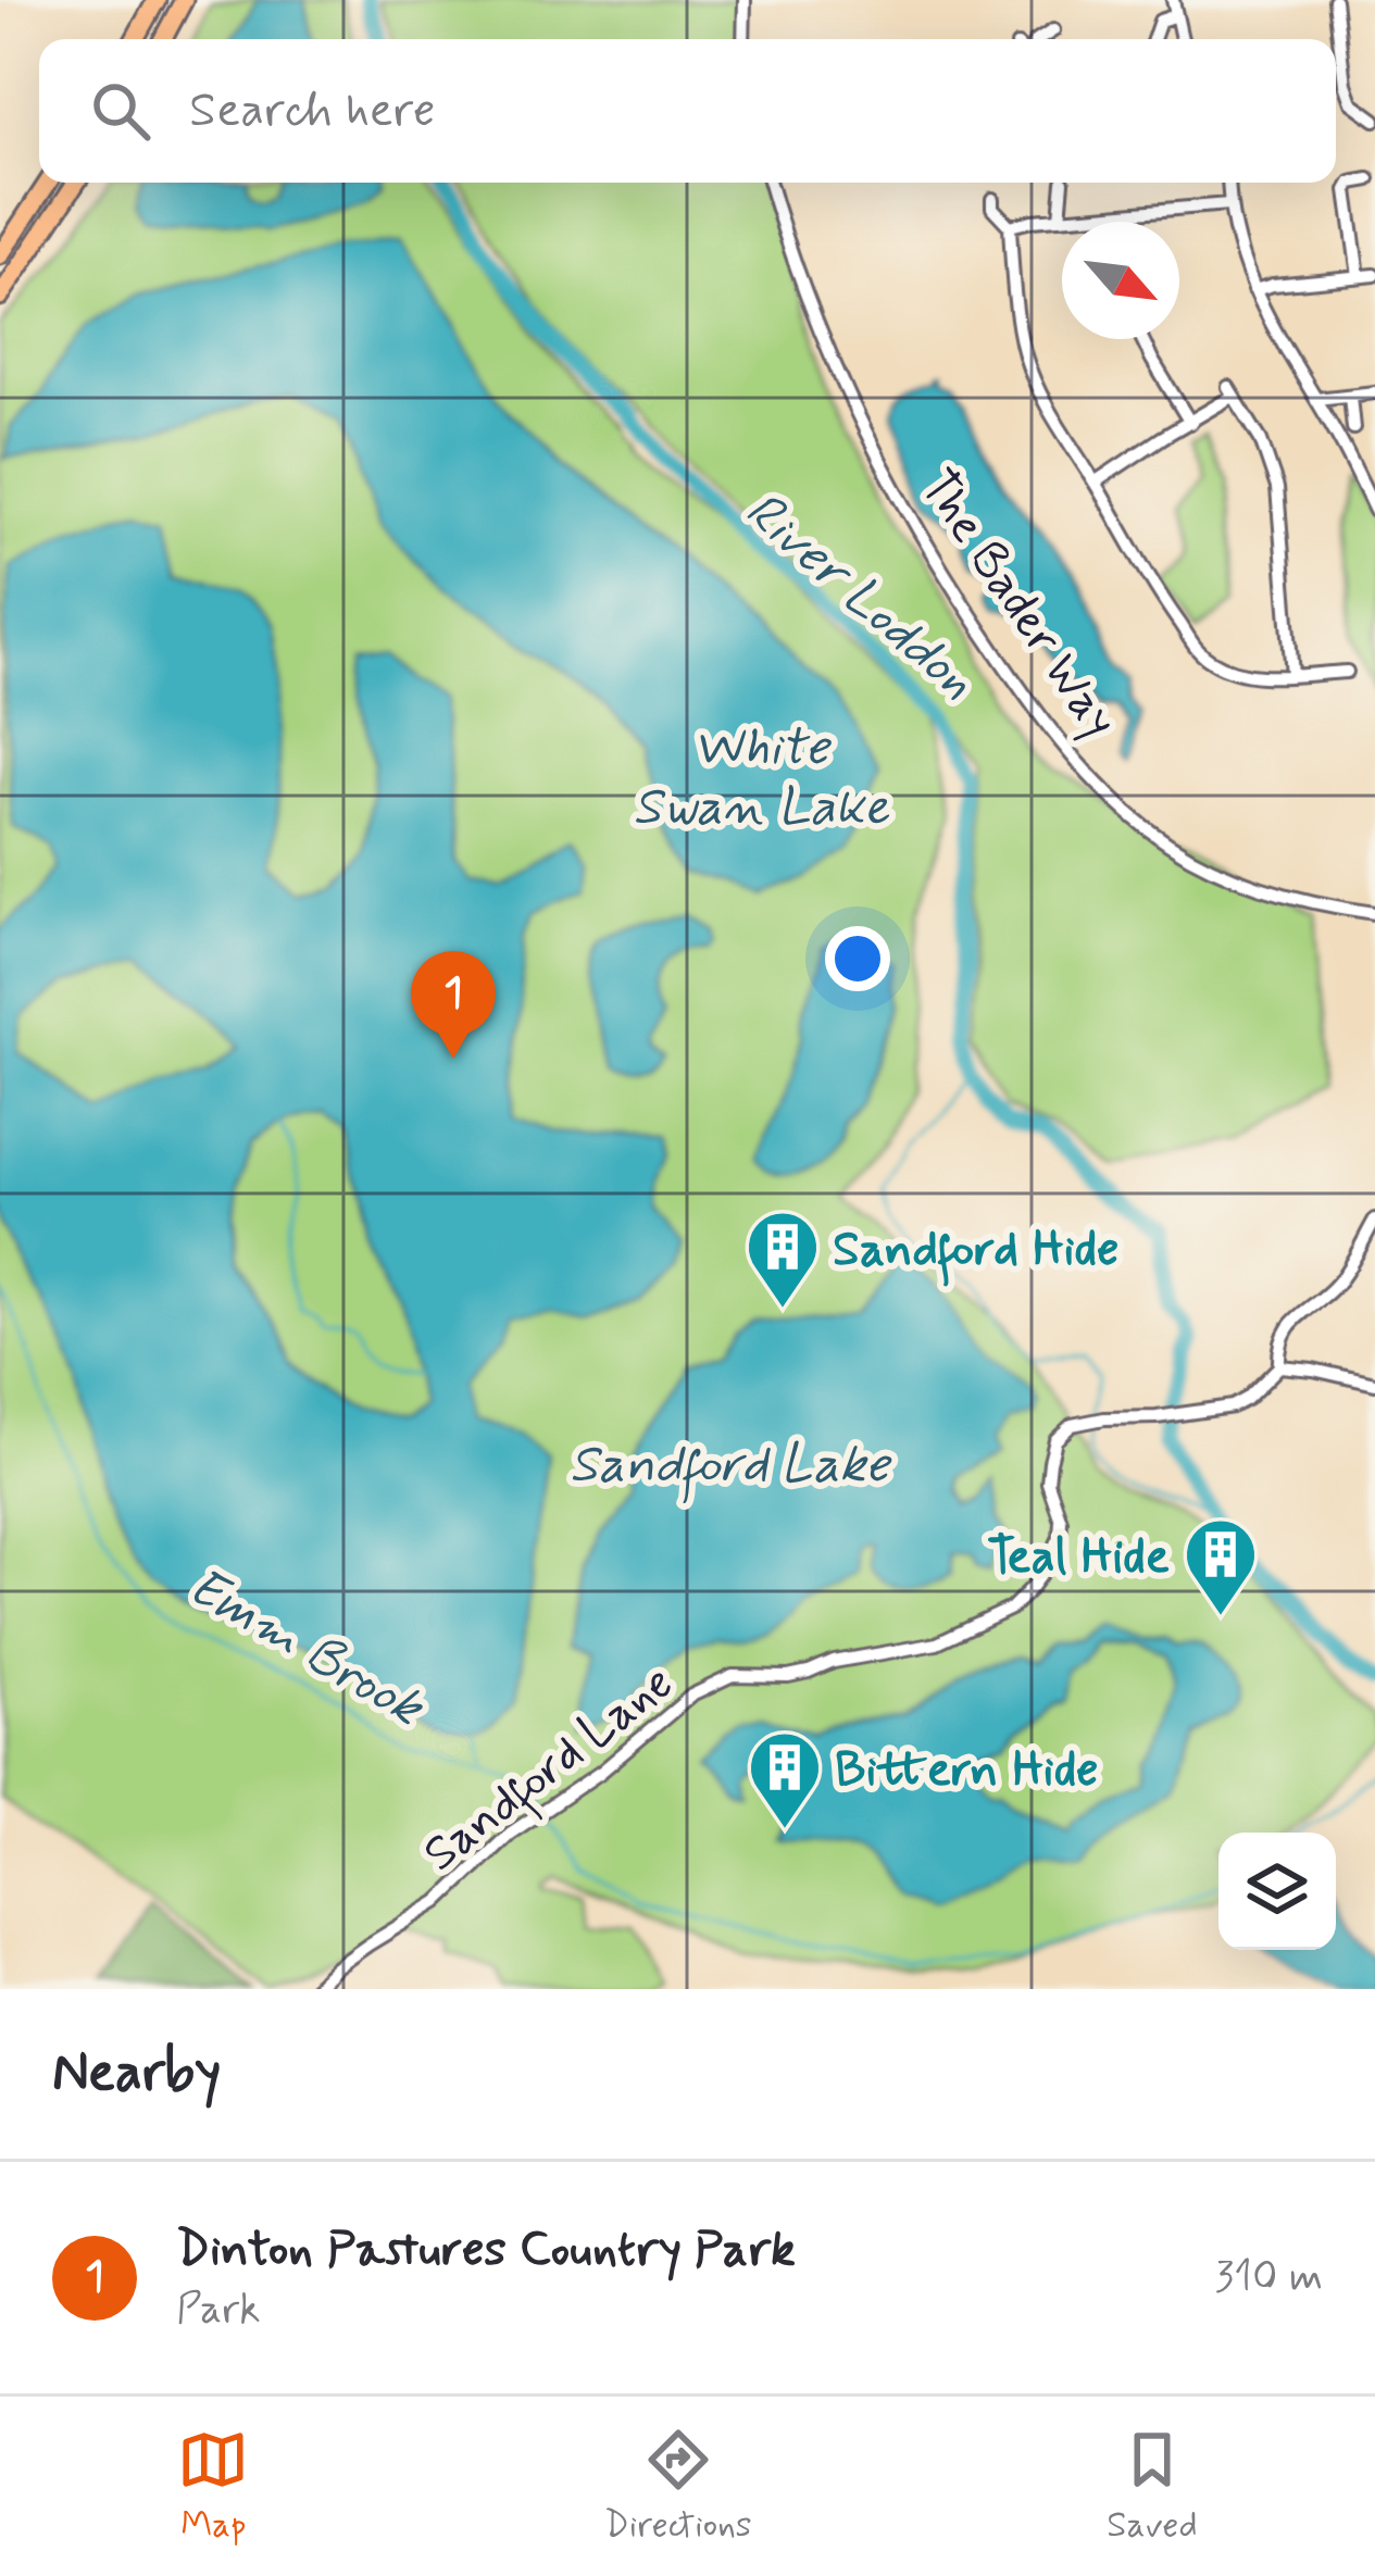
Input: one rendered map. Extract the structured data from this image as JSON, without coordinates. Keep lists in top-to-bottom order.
{
  "streets": {
    "street": ["The Bader Way", "Sandford Lane"]
  },
  "water": [
    "River Loddon",
    "White Swan Lake",
    "Sandford Lake",
    "Emm Brook"
  ],
  "places": {
    "building": ["Sandford Hide", "Teal Hide", "Bittern Hide"]
  },
  "north": "bottom right",
  "page": {
    "search": "Search here",
    "pins": "1",
    "heading": "Nearby",
    "list": [
      {
        "mark": "1",
        "name": "Dinton Pastures Country Park",
        "note": "Park",
        "value": "310 m"
      }
    ],
    "nav": ["Map", "Directions", "Saved"]
  }
}
